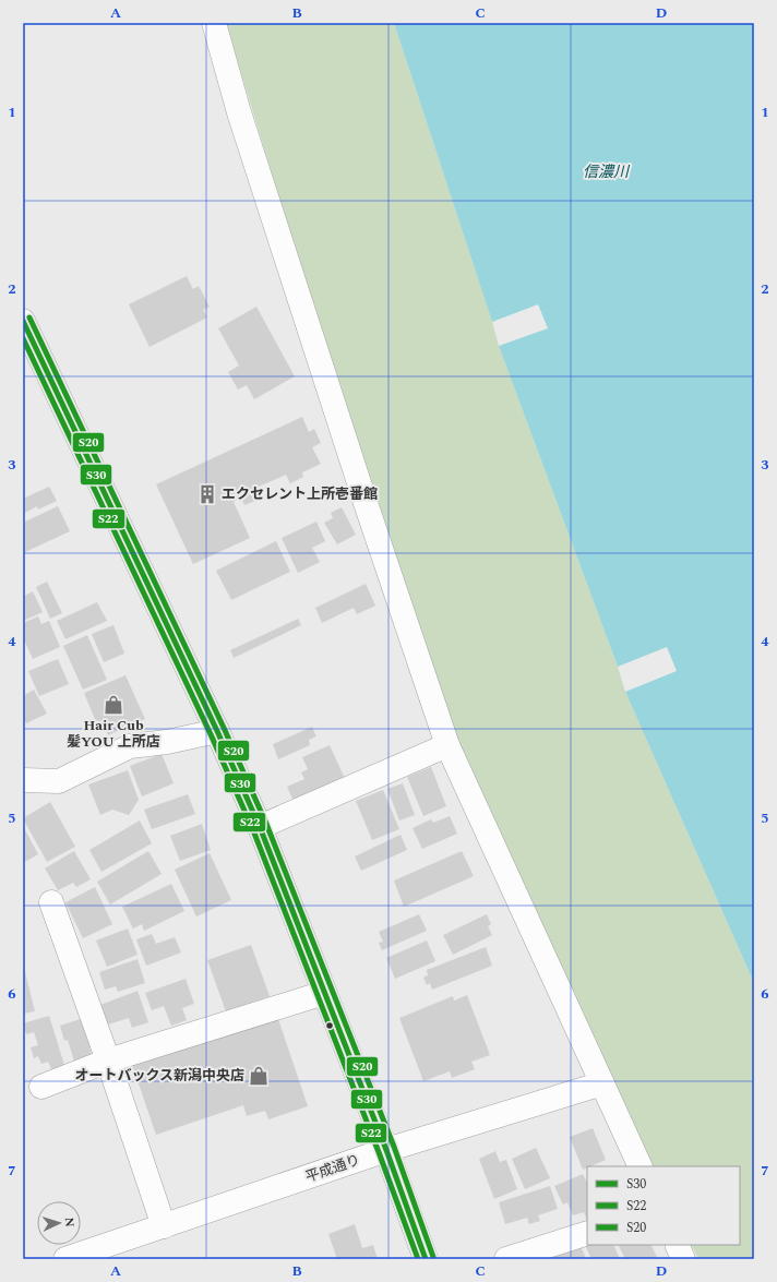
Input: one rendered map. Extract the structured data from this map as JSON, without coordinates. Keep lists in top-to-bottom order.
{
  "streets": {
    "street": ["平成通り"]
  },
  "water": ["信濃川"],
  "places": {
    "building": ["エクセレント上所壱番館"],
    "shop": ["Hair Cub 髪YOU 上所店", "オートバックス新潟中央店"]
  },
  "lines": ["transit line S20", "transit line S30", "transit line S22"],
  "legend": ["S30", "S22", "S20"],
  "north": "right",
  "grid": {
    "columns": [
      "A",
      "B",
      "C",
      "D"
    ],
    "rows": [
      "1",
      "2",
      "3",
      "4",
      "5",
      "6",
      "7"
    ]
  }
}
